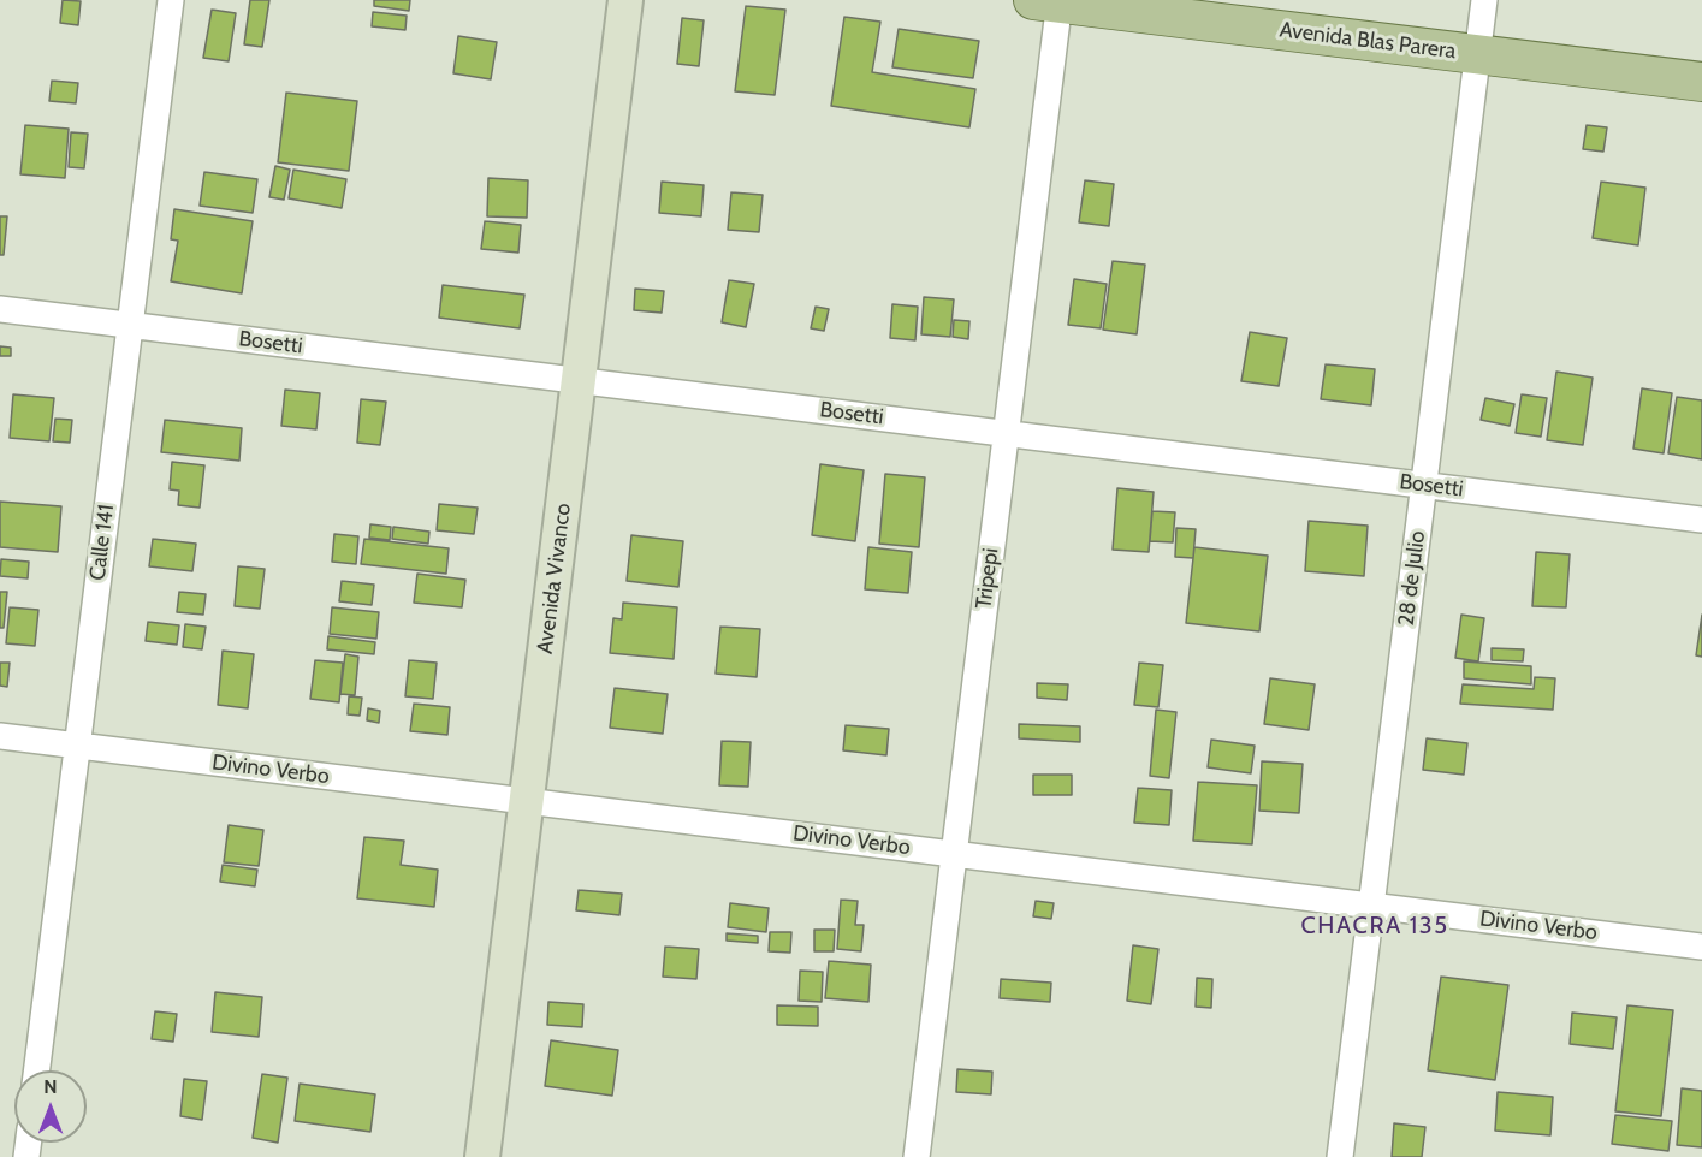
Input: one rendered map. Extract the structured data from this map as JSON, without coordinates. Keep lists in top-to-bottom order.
{
  "streets": {
    "main road": ["Avenida Blas Parera"],
    "street": [
      "Bosetti",
      "Calle 141",
      "Avenida Vivanco",
      "Tripepi",
      "28 de Julio",
      "Divino Verbo"
    ]
  },
  "crossings": [
    ["Avenida Blas Parera", "Tripepi"],
    ["Avenida Blas Parera", "28 de Julio"],
    ["Bosetti", "Calle 141"],
    ["Bosetti", "Avenida Vivanco"],
    ["Bosetti", "Tripepi"],
    ["Bosetti", "28 de Julio"],
    ["Calle 141", "Divino Verbo"],
    ["Avenida Vivanco", "Divino Verbo"],
    ["Tripepi", "Divino Verbo"],
    ["28 de Julio", "Divino Verbo"]
  ],
  "districts": ["CHACRA 135"],
  "north": "top"
}
